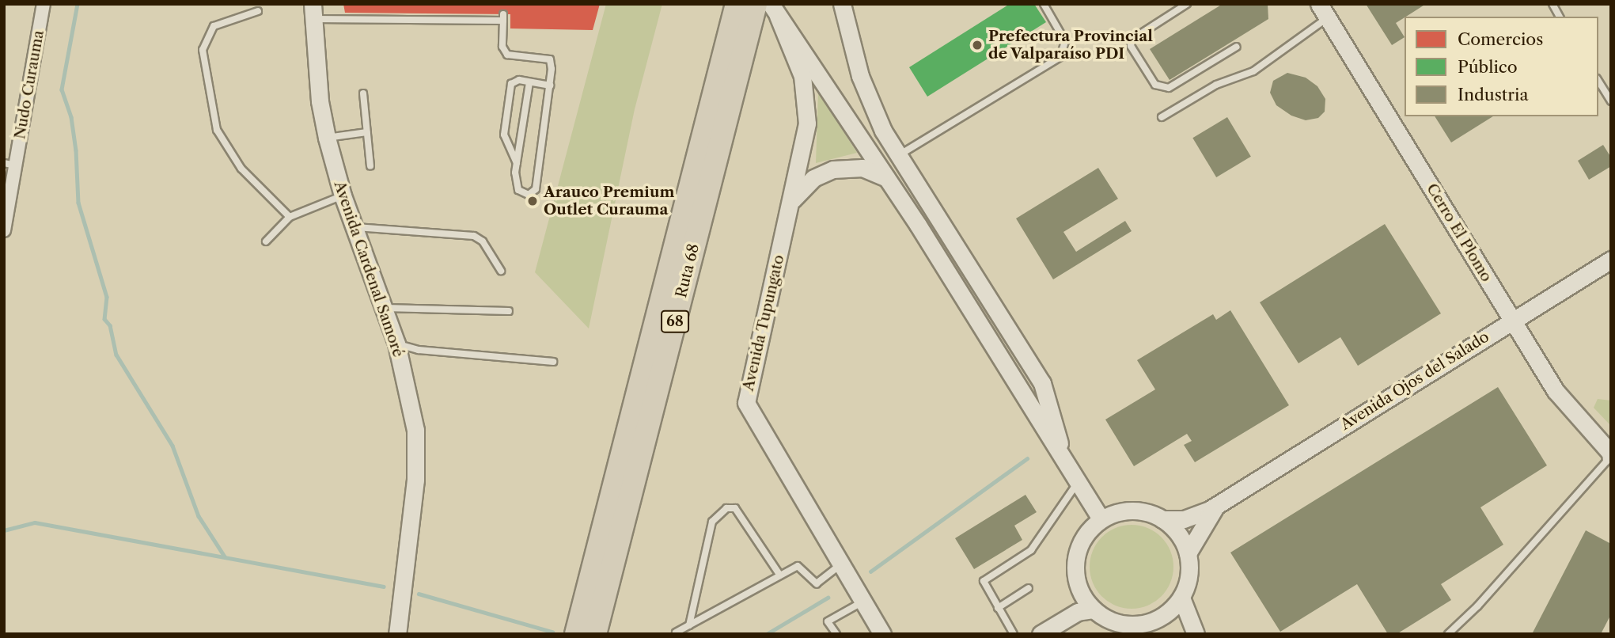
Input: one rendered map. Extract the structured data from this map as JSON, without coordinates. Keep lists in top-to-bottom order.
{
  "streets": {
    "highway": ["Ruta 68", "68"],
    "main road": [
      "Cerro El Plomo",
      "Avenida Cardenal Samoré",
      "Avenida Tupungato",
      "Avenida Ojos del Salado"
    ],
    "street": ["Nudo Curauma"]
  },
  "crossings": [
    ["Cerro El Plomo", "Avenida Ojos del Salado"],
    ["Ruta 68", "Avenida Tupungato"]
  ],
  "places": ["Prefectura Provincial de Valparaíso PDI", "Arauco Premium Outlet Curauma"],
  "legend": ["Comercios", "Público", "Industria"]
}
